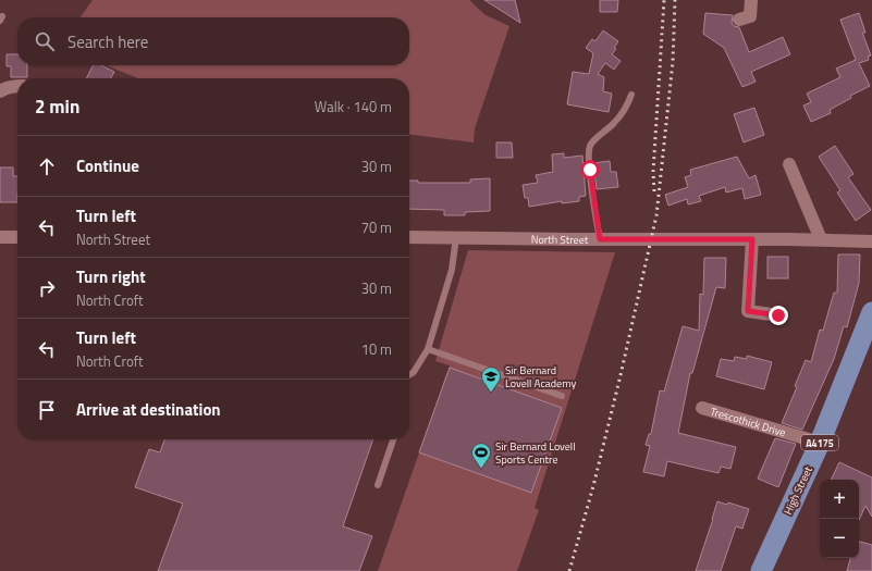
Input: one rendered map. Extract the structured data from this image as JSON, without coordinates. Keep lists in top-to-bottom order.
{
  "streets": {
    "main road": ["A4175", "High Street"],
    "street": ["North Street", "Trescothick Drive"]
  },
  "crossings": [
    ["Trescothick Drive", "High Street"]
  ],
  "places": {
    "school or university": ["Sir Bernard Lovell Academy"],
    "sports": ["Sir Bernard Lovell Sports Centre"]
  },
  "page": {
    "search": "Search here",
    "heading": ["2 min", "Walk · 140 m"],
    "list": [
      ["Continue", "30 m"],
      ["Turn left", "North Street", "70 m"],
      ["Turn right", "North Croft", "30 m"],
      ["Turn left", "North Croft", "10 m"],
      "Arrive at destination"
    ],
    "map_buttons": ["+", "−"]
  }
}
